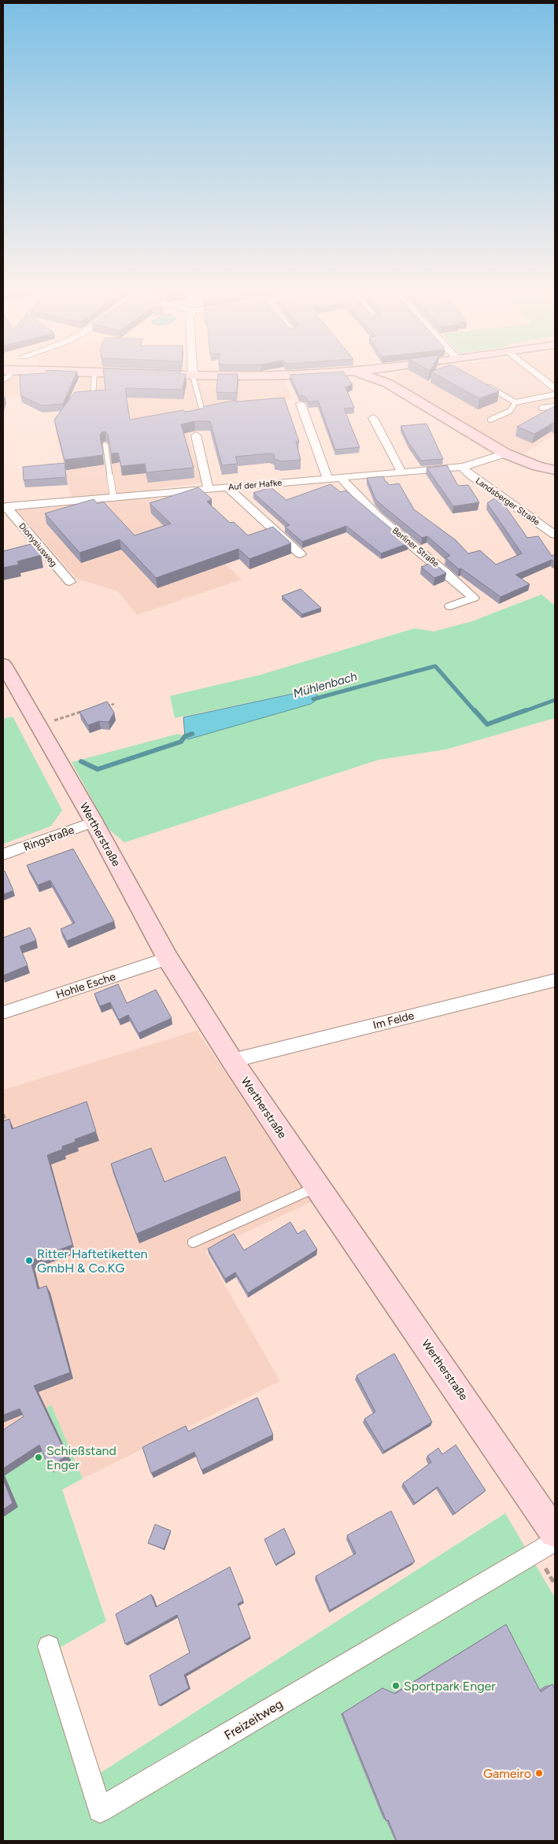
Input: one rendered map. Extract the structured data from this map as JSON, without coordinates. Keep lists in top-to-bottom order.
{
  "streets": {
    "main road": ["Wertherstraße"],
    "street": [
      "Auf der Hafke",
      "Landsberger Straße",
      "Dionysiusweg",
      "Berliner Straße",
      "Ringstraße",
      "Hohle Esche",
      "Im Felde",
      "Freizeitweg"
    ]
  },
  "crossings": [
    ["Auf der Hafke", "Landsberger Straße"],
    ["Auf der Hafke", "Dionysiusweg"],
    ["Auf der Hafke", "Berliner Straße"],
    ["Wertherstraße", "Ringstraße"],
    ["Wertherstraße", "Hohle Esche"],
    ["Wertherstraße", "Im Felde"]
  ],
  "water": ["Mühlenbach"],
  "places": [
    "Ritter Haftetiketten GmbH & Co.KG",
    "Schießstand Enger",
    "Sportpark Enger",
    "Gameiro"
  ]
}
